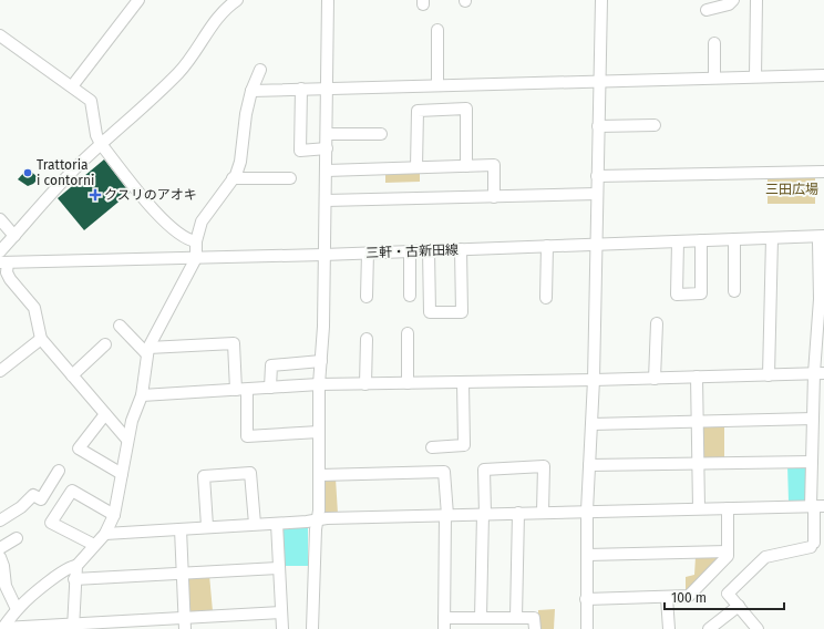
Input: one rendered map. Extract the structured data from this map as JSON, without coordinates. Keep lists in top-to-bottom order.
{
  "streets": {
    "street": ["三軒・古新田線"]
  },
  "parks": ["三田広場"],
  "places": {
    "other": ["Trattoria i contorni"],
    "health": ["クスリのアオキ"]
  },
  "scale_bar": "100 m"
}
